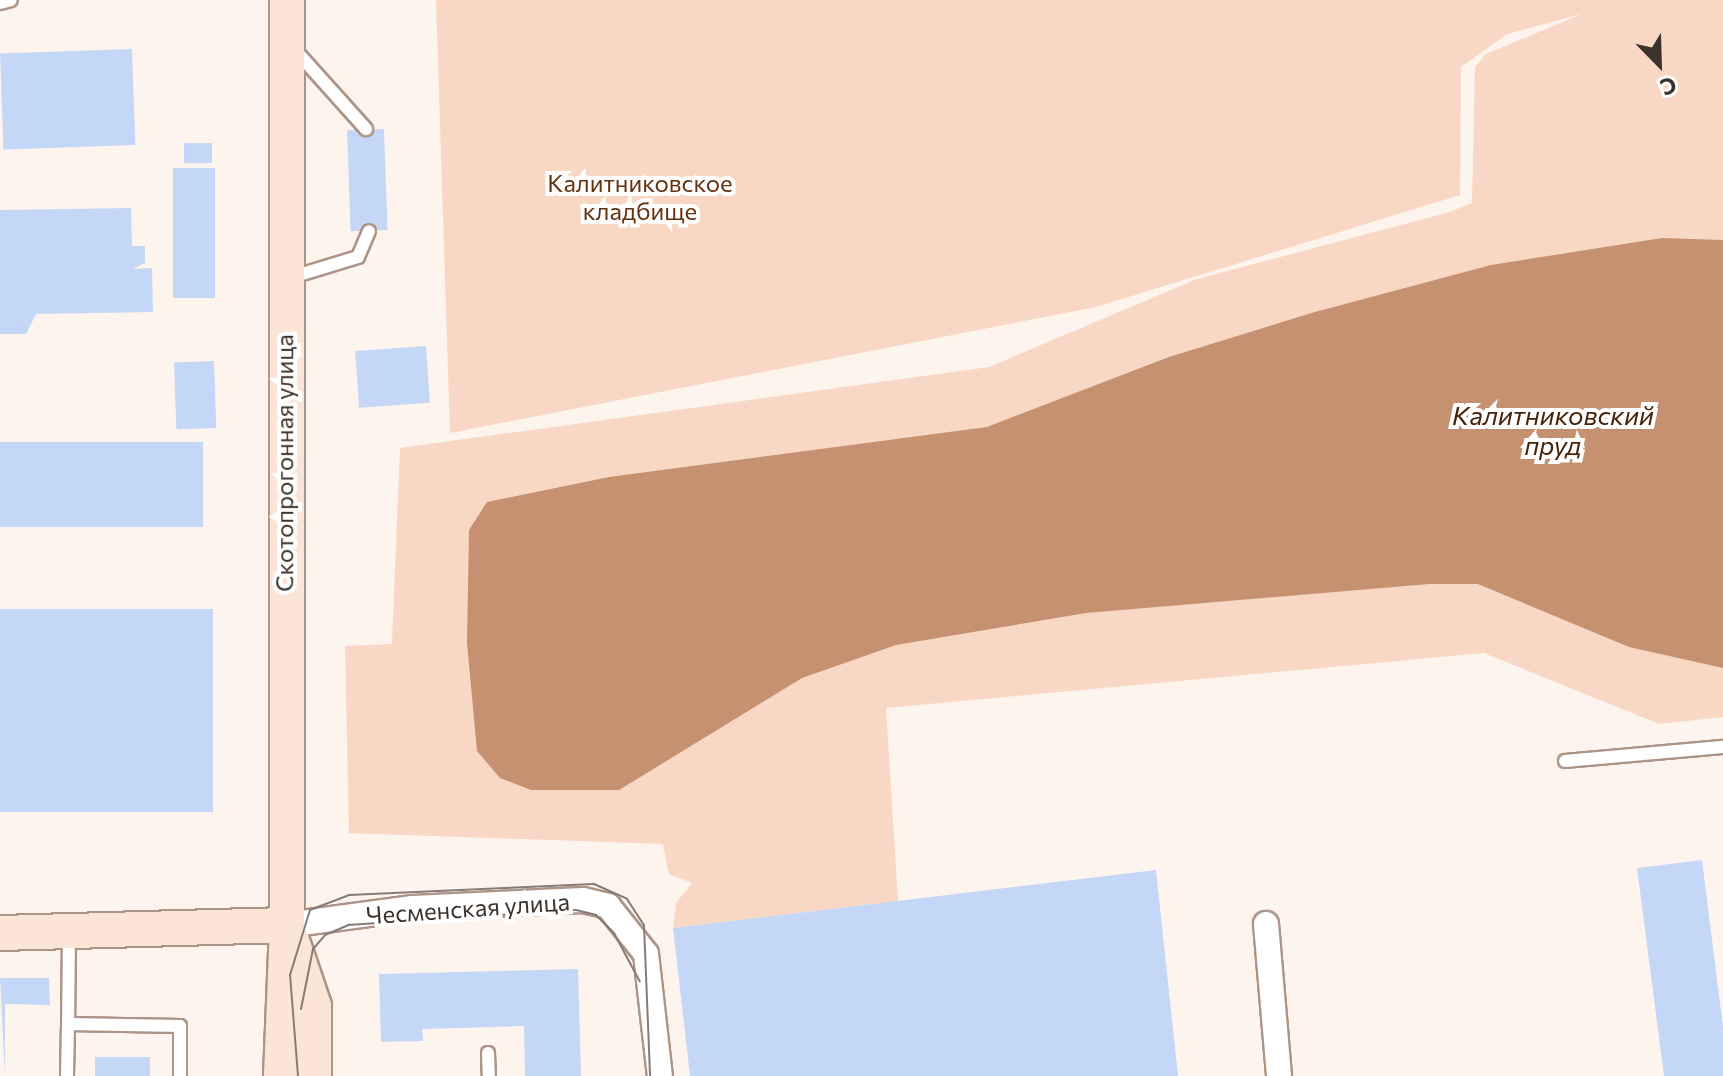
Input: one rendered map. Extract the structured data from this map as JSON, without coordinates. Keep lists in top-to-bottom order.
{
  "streets": {
    "street": ["Скотопрогонная улица", "Чесменская улица"]
  },
  "crossings": [
    ["Скотопрогонная улица", "Чесменская улица"]
  ],
  "water": ["Калитниковский пруд"],
  "parks": ["Калитниковское кладбище"],
  "north": "bottom right"
}
